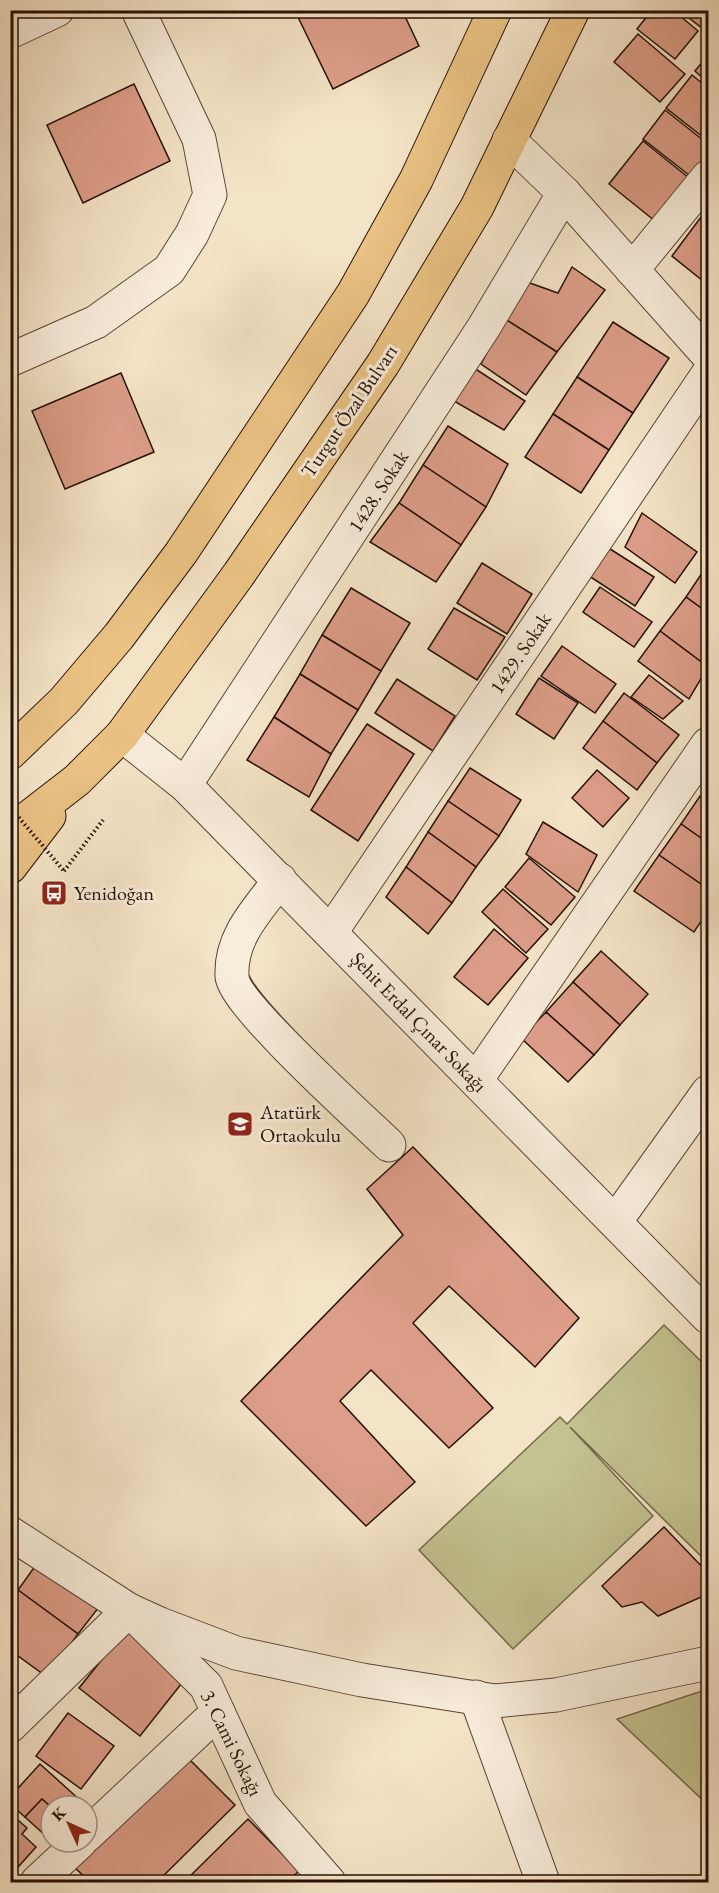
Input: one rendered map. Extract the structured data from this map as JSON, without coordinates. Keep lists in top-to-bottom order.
{
  "streets": {
    "main road": ["Turgut Özal Bulvarı"],
    "street": [
      "1428. Sokak",
      "1429. Sokak",
      "Şehit Erdal Çınar Sokağı",
      "3. Cami Sokağı"
    ]
  },
  "crossings": [
    ["Turgut Özal Bulvarı", "Şehit Erdal Çınar Sokağı"],
    ["1428. Sokak", "Şehit Erdal Çınar Sokağı"],
    ["1429. Sokak", "Şehit Erdal Çınar Sokağı"]
  ],
  "places": {
    "bus stop": ["Yenidoğan"],
    "school or university": ["Atatürk Ortaokulu"]
  },
  "north": "top left"
}
